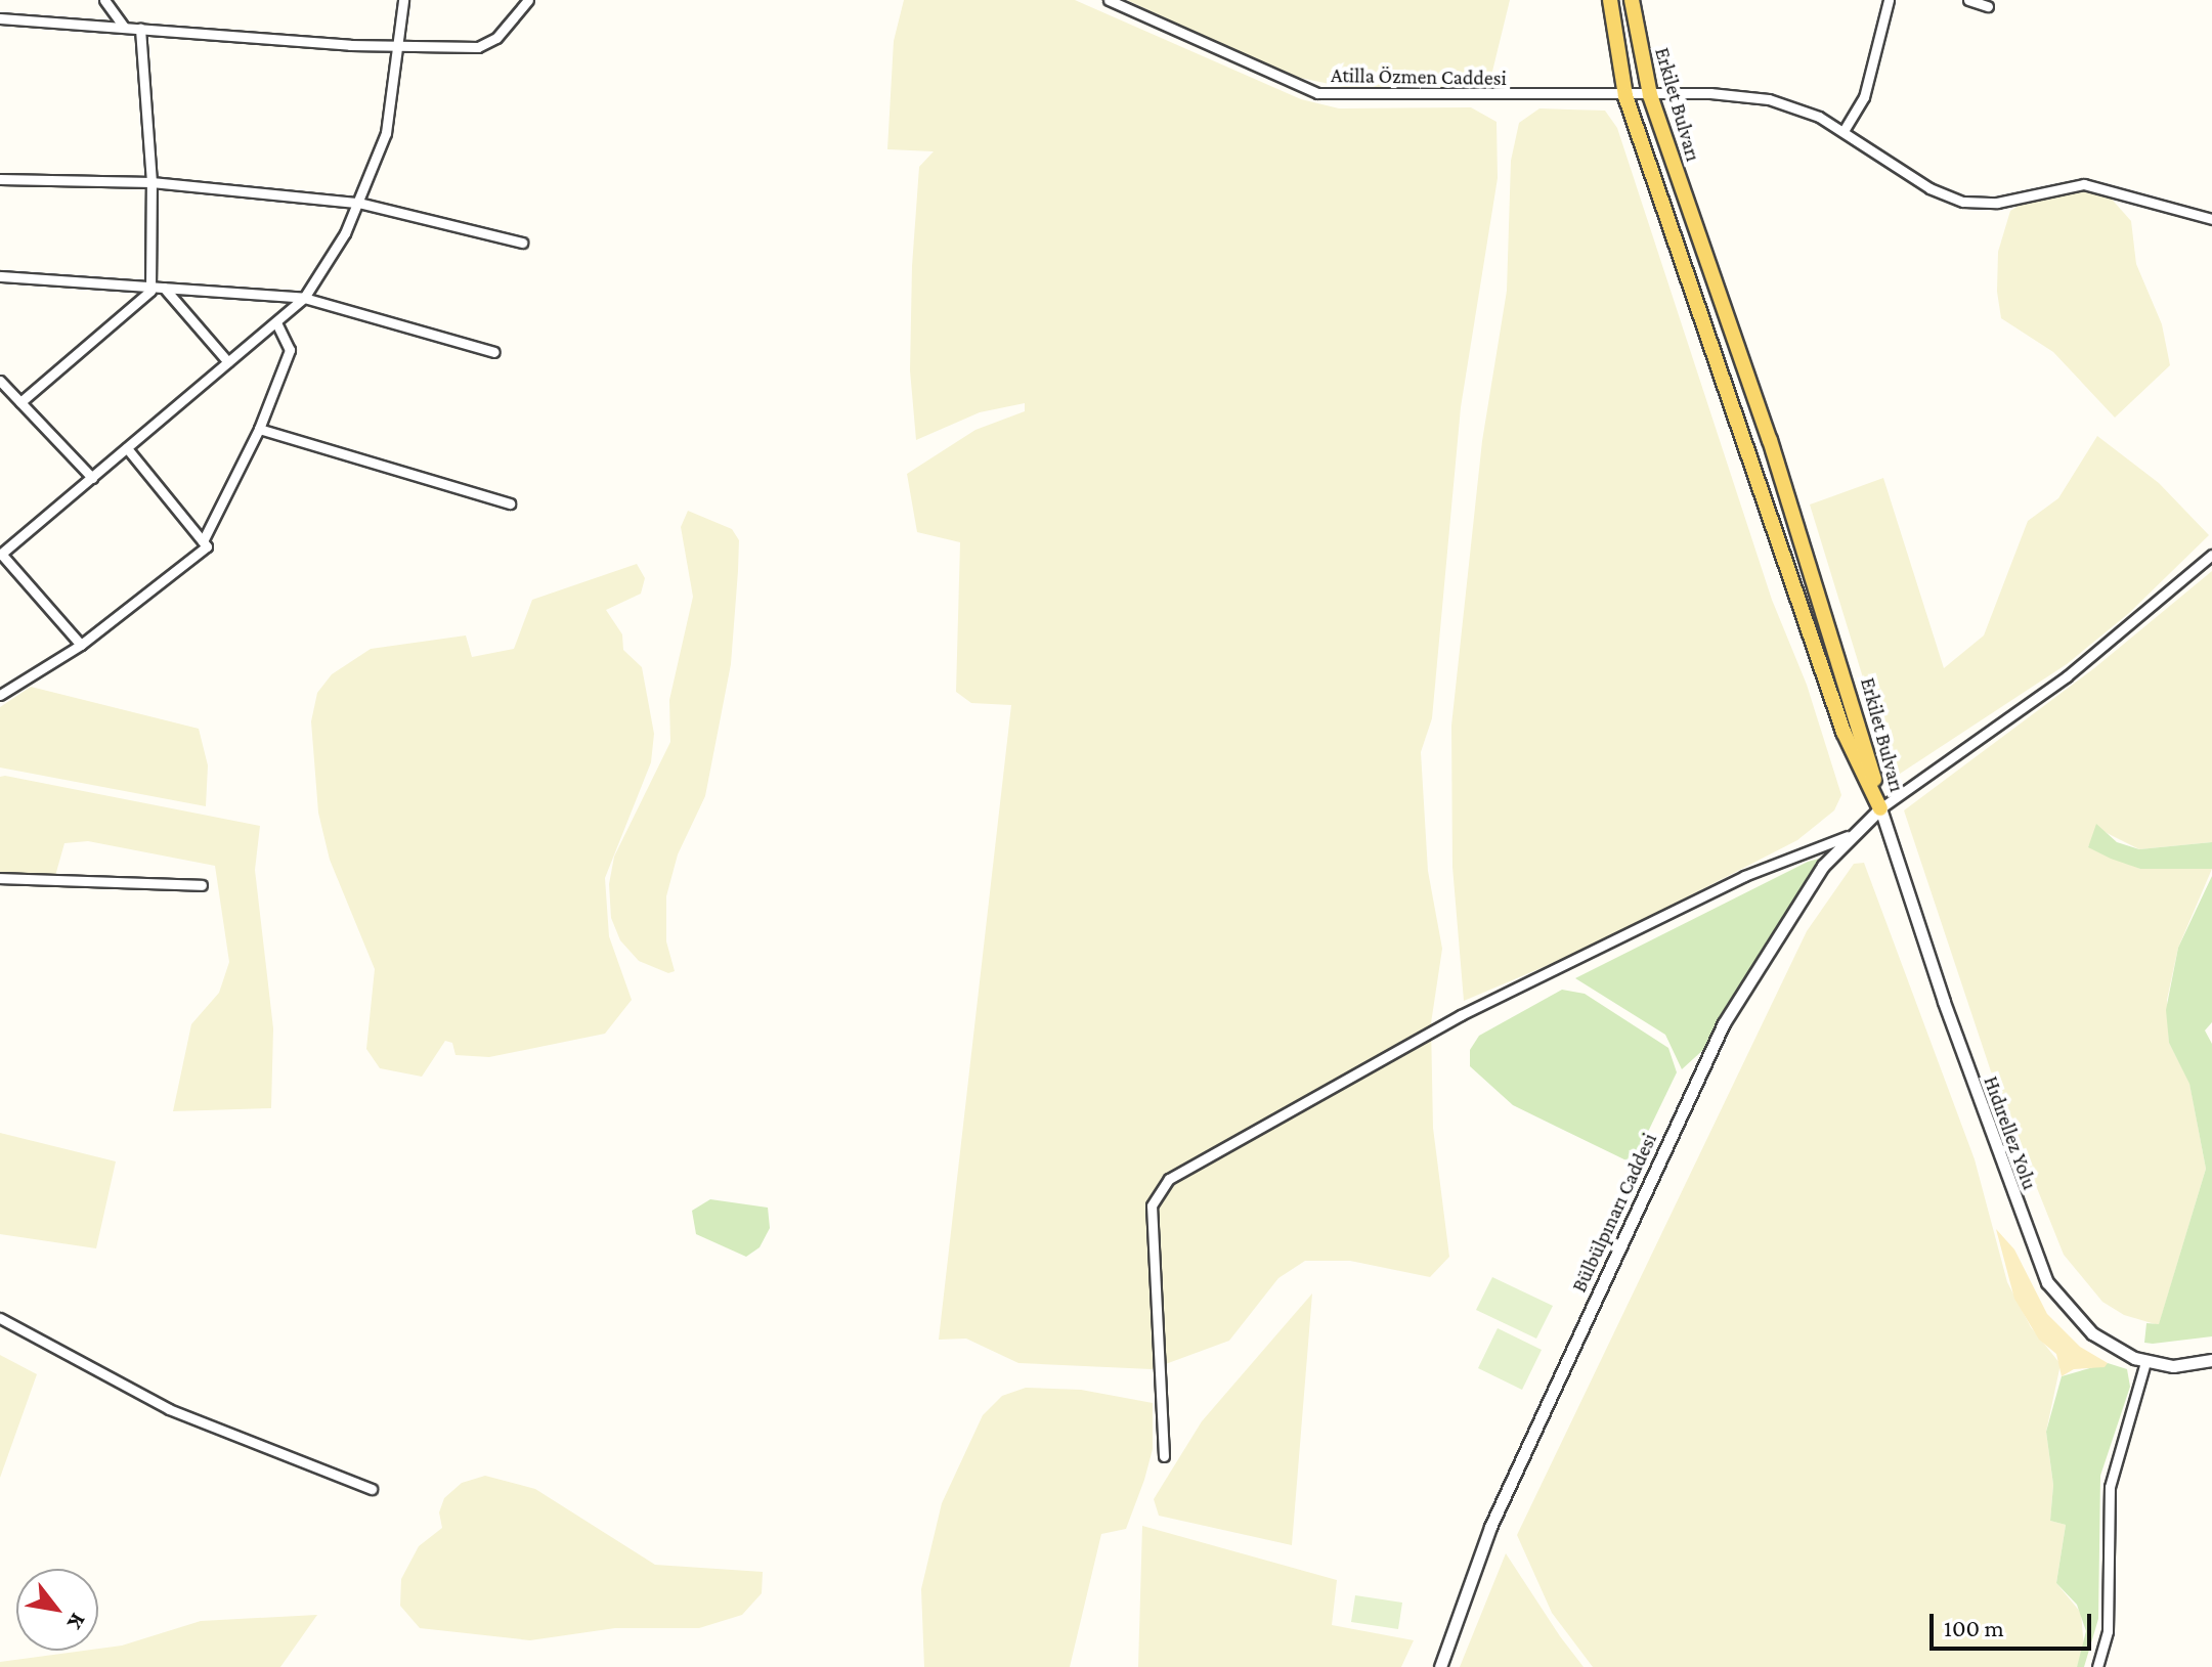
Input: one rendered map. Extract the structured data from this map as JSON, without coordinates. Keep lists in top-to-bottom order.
{
  "streets": {
    "main road": ["Erkilet Bulvarı"],
    "street": ["Atilla Özmen Caddesi", "Hıdırellez Yolu", "Bülbülpınarı Caddesi"]
  },
  "crossings": [
    ["Atilla Özmen Caddesi", "Erkilet Bulvarı"],
    ["Erkilet Bulvarı", "Hıdırellez Yolu"],
    ["Erkilet Bulvarı", "Bülbülpınarı Caddesi"],
    ["Hıdırellez Yolu", "Bülbülpınarı Caddesi"]
  ],
  "scale_bar": "100 m",
  "north": "bottom right"
}
